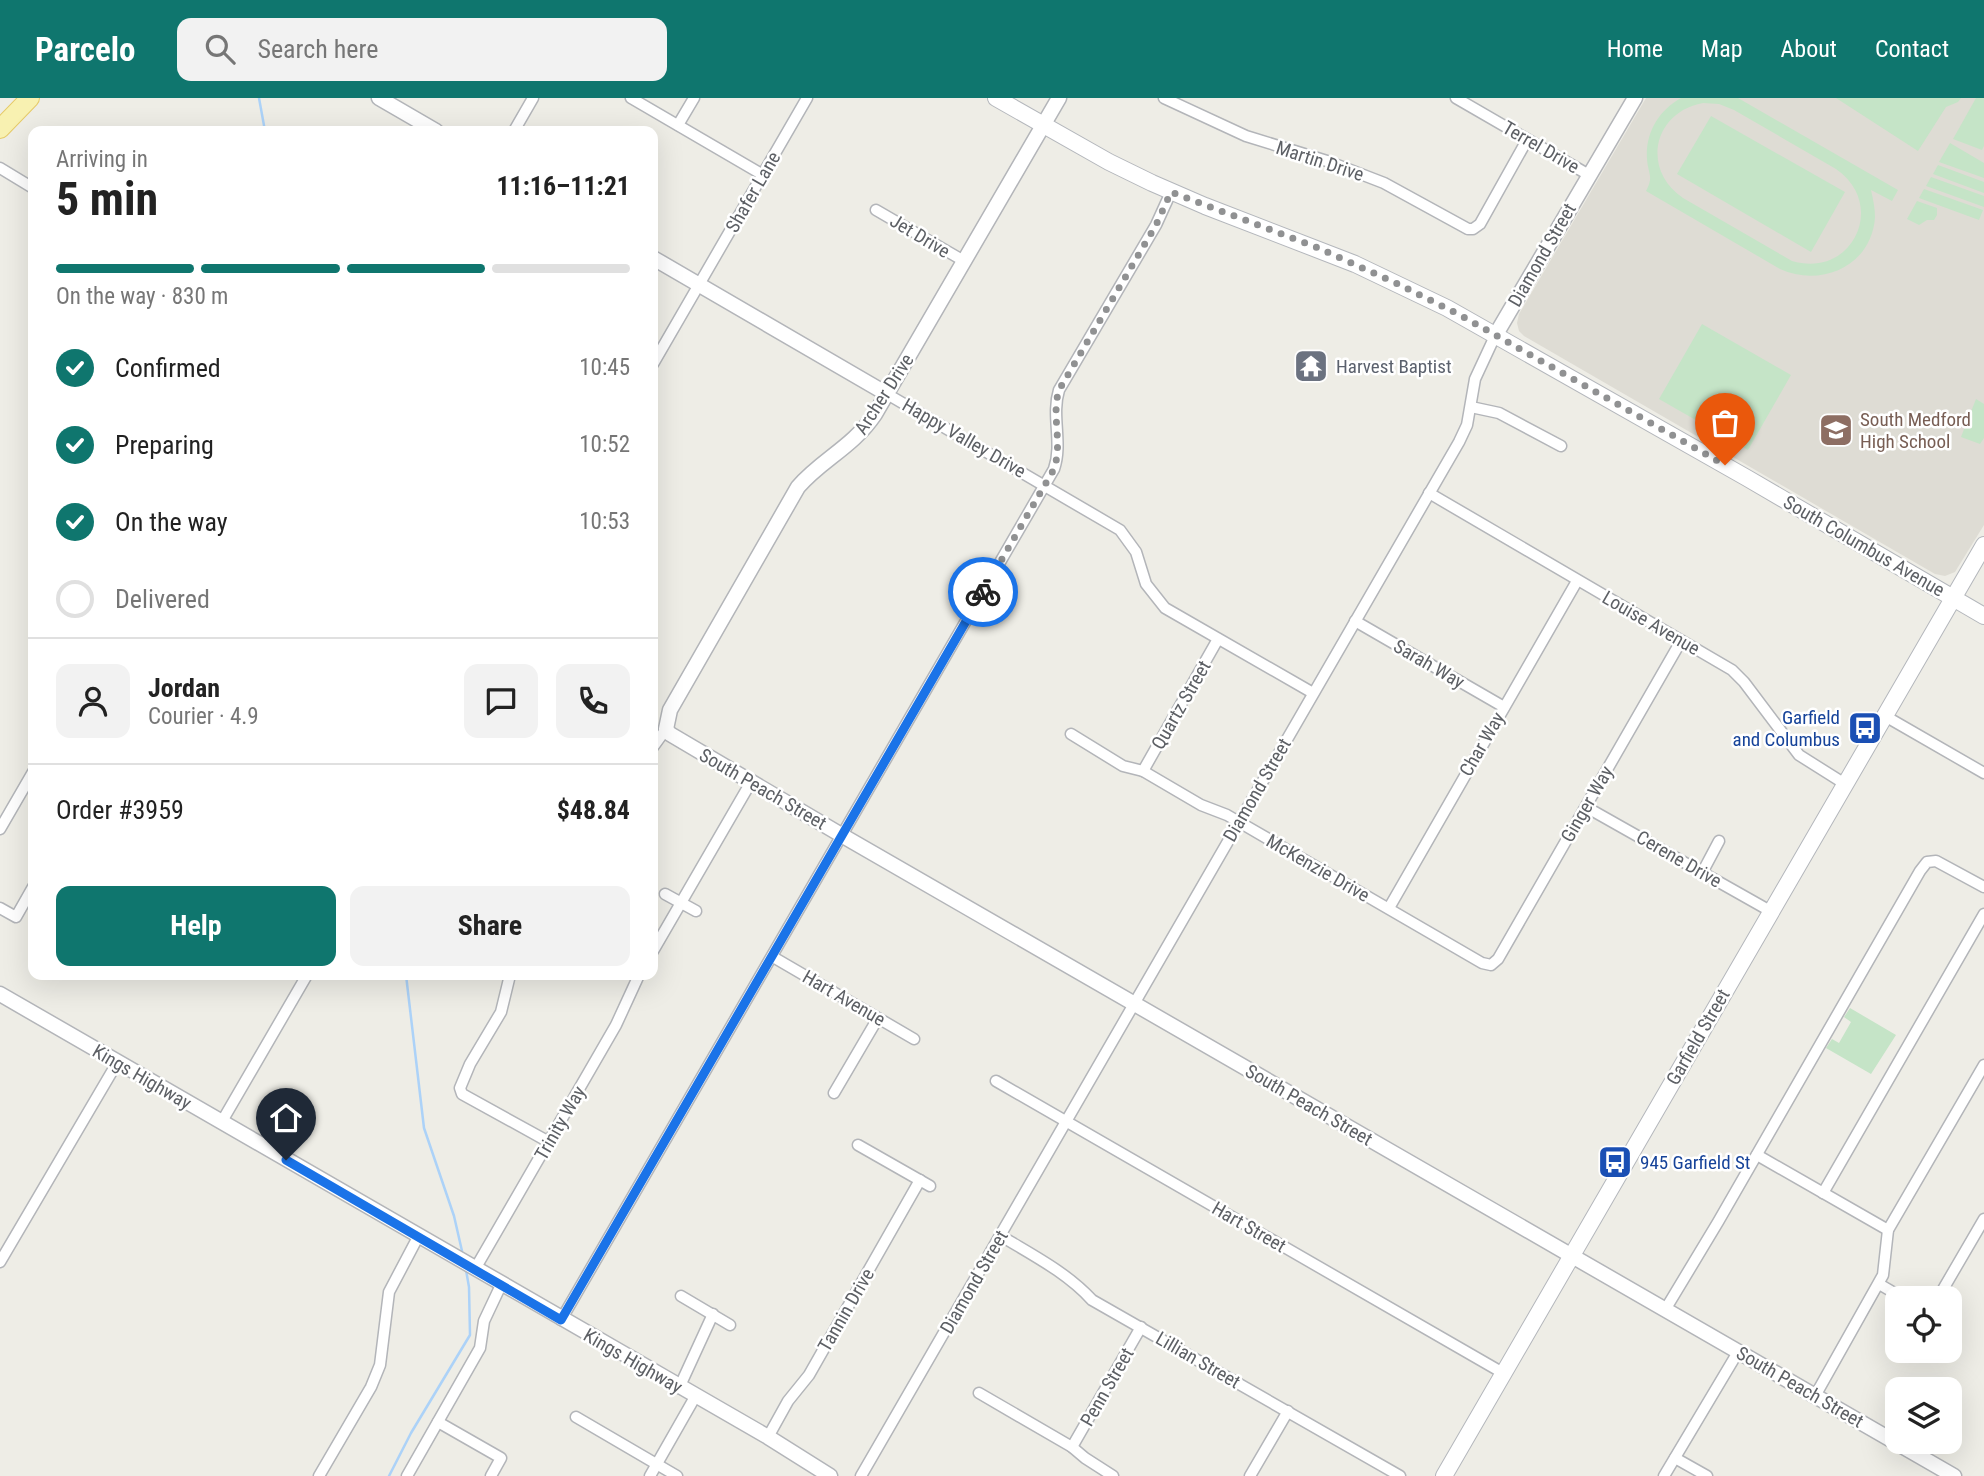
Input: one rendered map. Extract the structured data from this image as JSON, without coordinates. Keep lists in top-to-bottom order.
{
  "streets": {
    "main road": ["South Columbus Avenue", "Garfield Street"],
    "street": [
      "Terrel Drive",
      "Martin Drive",
      "Shafer Lane",
      "Jet Drive",
      "Diamond Street",
      "Archer Drive",
      "Happy Valley Drive",
      "Louise Avenue",
      "Sarah Way",
      "Quartz Street",
      "Char Way",
      "South Peach Street",
      "Ginger Way",
      "Cerene Drive",
      "McKenzie Drive",
      "Hart Avenue",
      "Kings Highway",
      "Trinity Way",
      "Hart Street",
      "Tannin Drive",
      "Lillian Street",
      "Penn Street"
    ]
  },
  "crossings": [
    ["Terrel Drive", "Martin Drive"],
    ["Terrel Drive", "Diamond Street"],
    ["Shafer Lane", "Happy Valley Drive"],
    ["Jet Drive", "Archer Drive"],
    ["Diamond Street", "Happy Valley Drive"],
    ["Diamond Street", "South Columbus Avenue"],
    ["Diamond Street", "Louise Avenue"],
    ["Diamond Street", "Sarah Way"],
    ["Diamond Street", "South Peach Street"],
    ["Diamond Street", "McKenzie Drive"],
    ["Diamond Street", "Hart Street"],
    ["Diamond Street", "Lillian Street"],
    ["Archer Drive", "Happy Valley Drive"],
    ["Archer Drive", "South Columbus Avenue"],
    ["Archer Drive", "South Peach Street"],
    ["Happy Valley Drive", "Quartz Street"],
    ["South Columbus Avenue", "Garfield Street"],
    ["Louise Avenue", "Char Way"],
    ["Louise Avenue", "Ginger Way"],
    ["Louise Avenue", "Garfield Street"],
    ["Sarah Way", "Char Way"],
    ["Quartz Street", "McKenzie Drive"],
    ["Char Way", "McKenzie Drive"],
    ["South Peach Street", "Garfield Street"],
    ["Ginger Way", "Cerene Drive"],
    ["Ginger Way", "McKenzie Drive"],
    ["Cerene Drive", "Garfield Street"],
    ["Garfield Street", "Hart Street"],
    ["Kings Highway", "Trinity Way"],
    ["Kings Highway", "Tannin Drive"],
    ["Lillian Street", "Penn Street"]
  ],
  "places": {
    "temple": ["Harvest Baptist"],
    "school or university": ["South Medford High School"],
    "bus stop": ["Garfield and Columbus", "945 Garfield St"]
  },
  "page": {
    "header": "Parcelo",
    "search": "Search here",
    "nav": [
      "Home",
      "Map",
      "About",
      "Contact"
    ],
    "heading": ["5 min", "Arriving in", "11:16–11:21"],
    "panel": [
      "Jordan",
      "Courier · 4.9",
      "Order #3959",
      "$48.84"
    ],
    "bar": "On the way · 830 m",
    "list": [
      ["Confirmed", "10:45"],
      ["Preparing", "10:52"],
      ["On the way", "10:53"],
      "Delivered"
    ],
    "buttons": ["Help", "Share"]
  }
}
